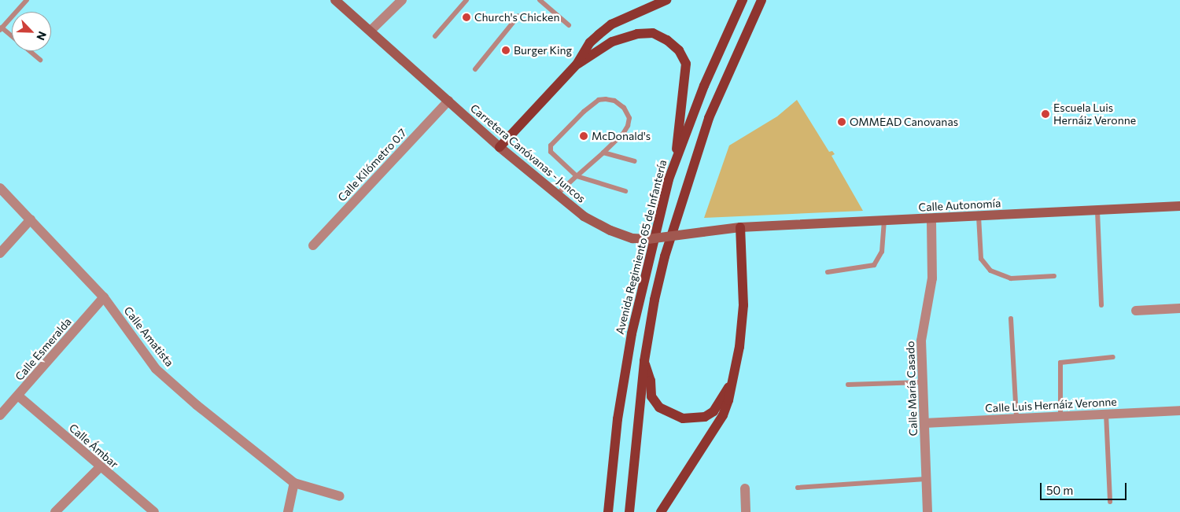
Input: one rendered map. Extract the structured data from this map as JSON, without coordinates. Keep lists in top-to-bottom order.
{
  "streets": {
    "main road": ["Carretera Canóvanas - Juncos", "Calle Autonomía", "Avenida Regimiento 65 de Infantería"],
    "street": [
      "Calle Kilómetro 0.7",
      "Calle Amatista",
      "Calle Esmeralda",
      "Calle María Casado",
      "Calle Luis Hernáiz Veronne",
      "Calle Ámbar"
    ]
  },
  "crossings": [
    ["Carretera Canóvanas - Juncos", "Calle Kilómetro 0.7"],
    ["Carretera Canóvanas - Juncos", "Calle Autonomía"],
    ["Calle Autonomía", "Calle María Casado"],
    ["Calle Amatista", "Calle Esmeralda"],
    ["Calle Esmeralda", "Calle Ámbar"],
    ["Calle María Casado", "Calle Luis Hernáiz Veronne"]
  ],
  "places": [
    "Church's Chicken",
    "Burger King",
    "Escuela Luis Hernáiz Veronne",
    "OMMEAD Canovanas",
    "McDonald's"
  ],
  "scale_bar": "50 m",
  "north": "bottom right"
}
